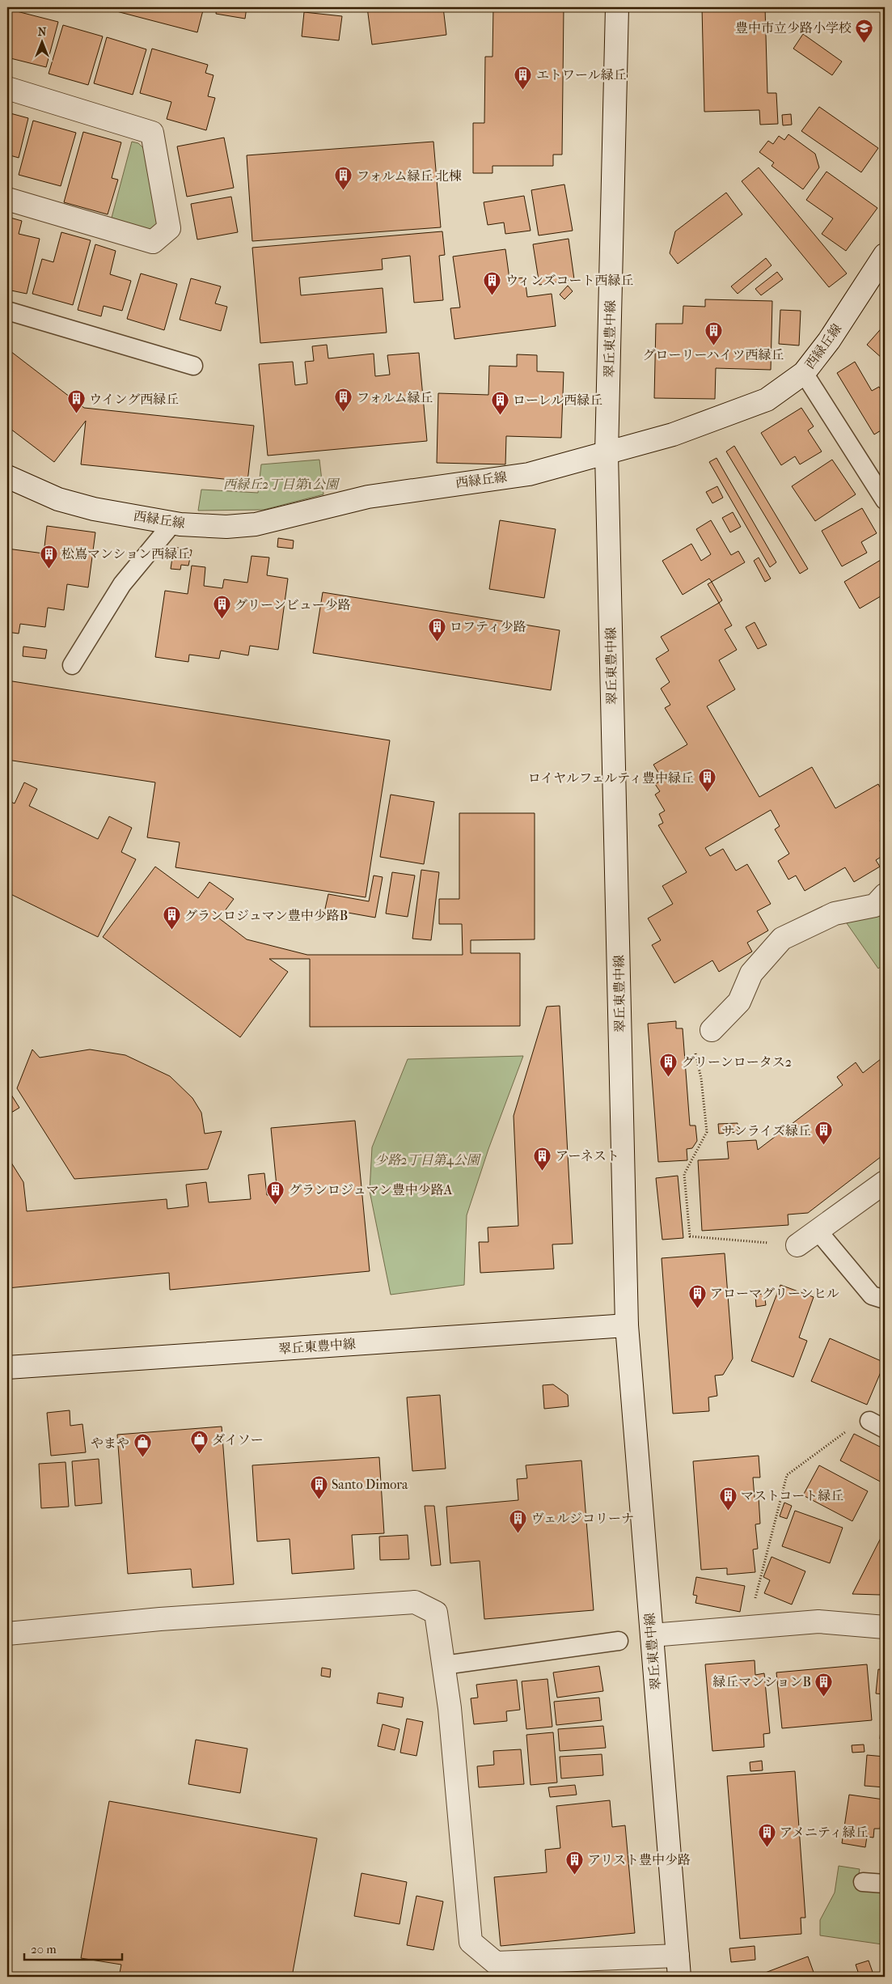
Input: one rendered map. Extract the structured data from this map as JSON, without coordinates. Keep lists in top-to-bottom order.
{
  "streets": {
    "street": ["翠丘東豊中線", "西緑丘線"]
  },
  "crossings": [
    ["翠丘東豊中線", "西緑丘線"]
  ],
  "parks": ["西緑丘2丁目第1公園", "少路2丁目第4公園"],
  "places": {
    "school or university": ["豊中市立少路小学校"],
    "building": [
      "エトワール緑丘",
      "フォルム緑丘 北棟",
      "ウィンズコート西緑丘",
      "グローリーハイツ西緑丘",
      "フォルム緑丘",
      "ウイング西緑丘",
      "ローレル西緑丘",
      "松嶌マンション西緑丘",
      "グリーンビュー少路",
      "ロフティ少路",
      "ロイヤルフェルティ豊中緑丘",
      "グランロジュマン豊中少路B",
      "グリーンロータス2",
      "サンライズ緑丘",
      "アーネスト",
      "グランロジュマン豊中少路A",
      "アローマグリーンヒル",
      "Santo Dimora",
      "マストコート緑丘",
      "ヴェルジコリーナ",
      "緑丘マンションB",
      "アメニティ緑丘",
      "アリスト豊中少路"
    ],
    "shop": ["ダイソー", "やまや"]
  },
  "scale_bar": "20 m",
  "north": "top"
}
